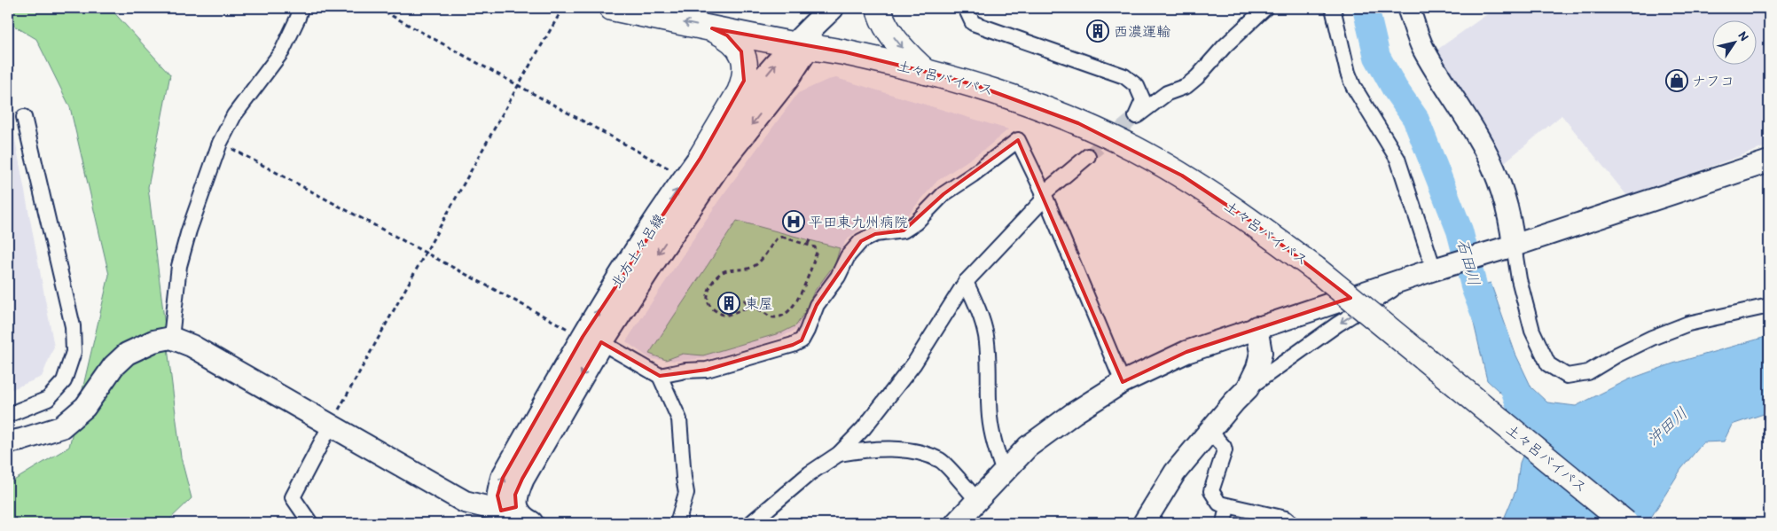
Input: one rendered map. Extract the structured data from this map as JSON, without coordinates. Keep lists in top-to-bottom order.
{
  "streets": {
    "highway": ["土々呂バイパス"],
    "main road": ["北方土々呂線"]
  },
  "crossings": [
    ["土々呂バイパス", "北方土々呂線"]
  ],
  "water": ["石田川", "沖田川"],
  "places": {
    "building": ["西濃運輸", "東屋"],
    "shop": ["ナフコ"],
    "hospital": ["平田東九州病院"]
  },
  "north": "top right"
}
